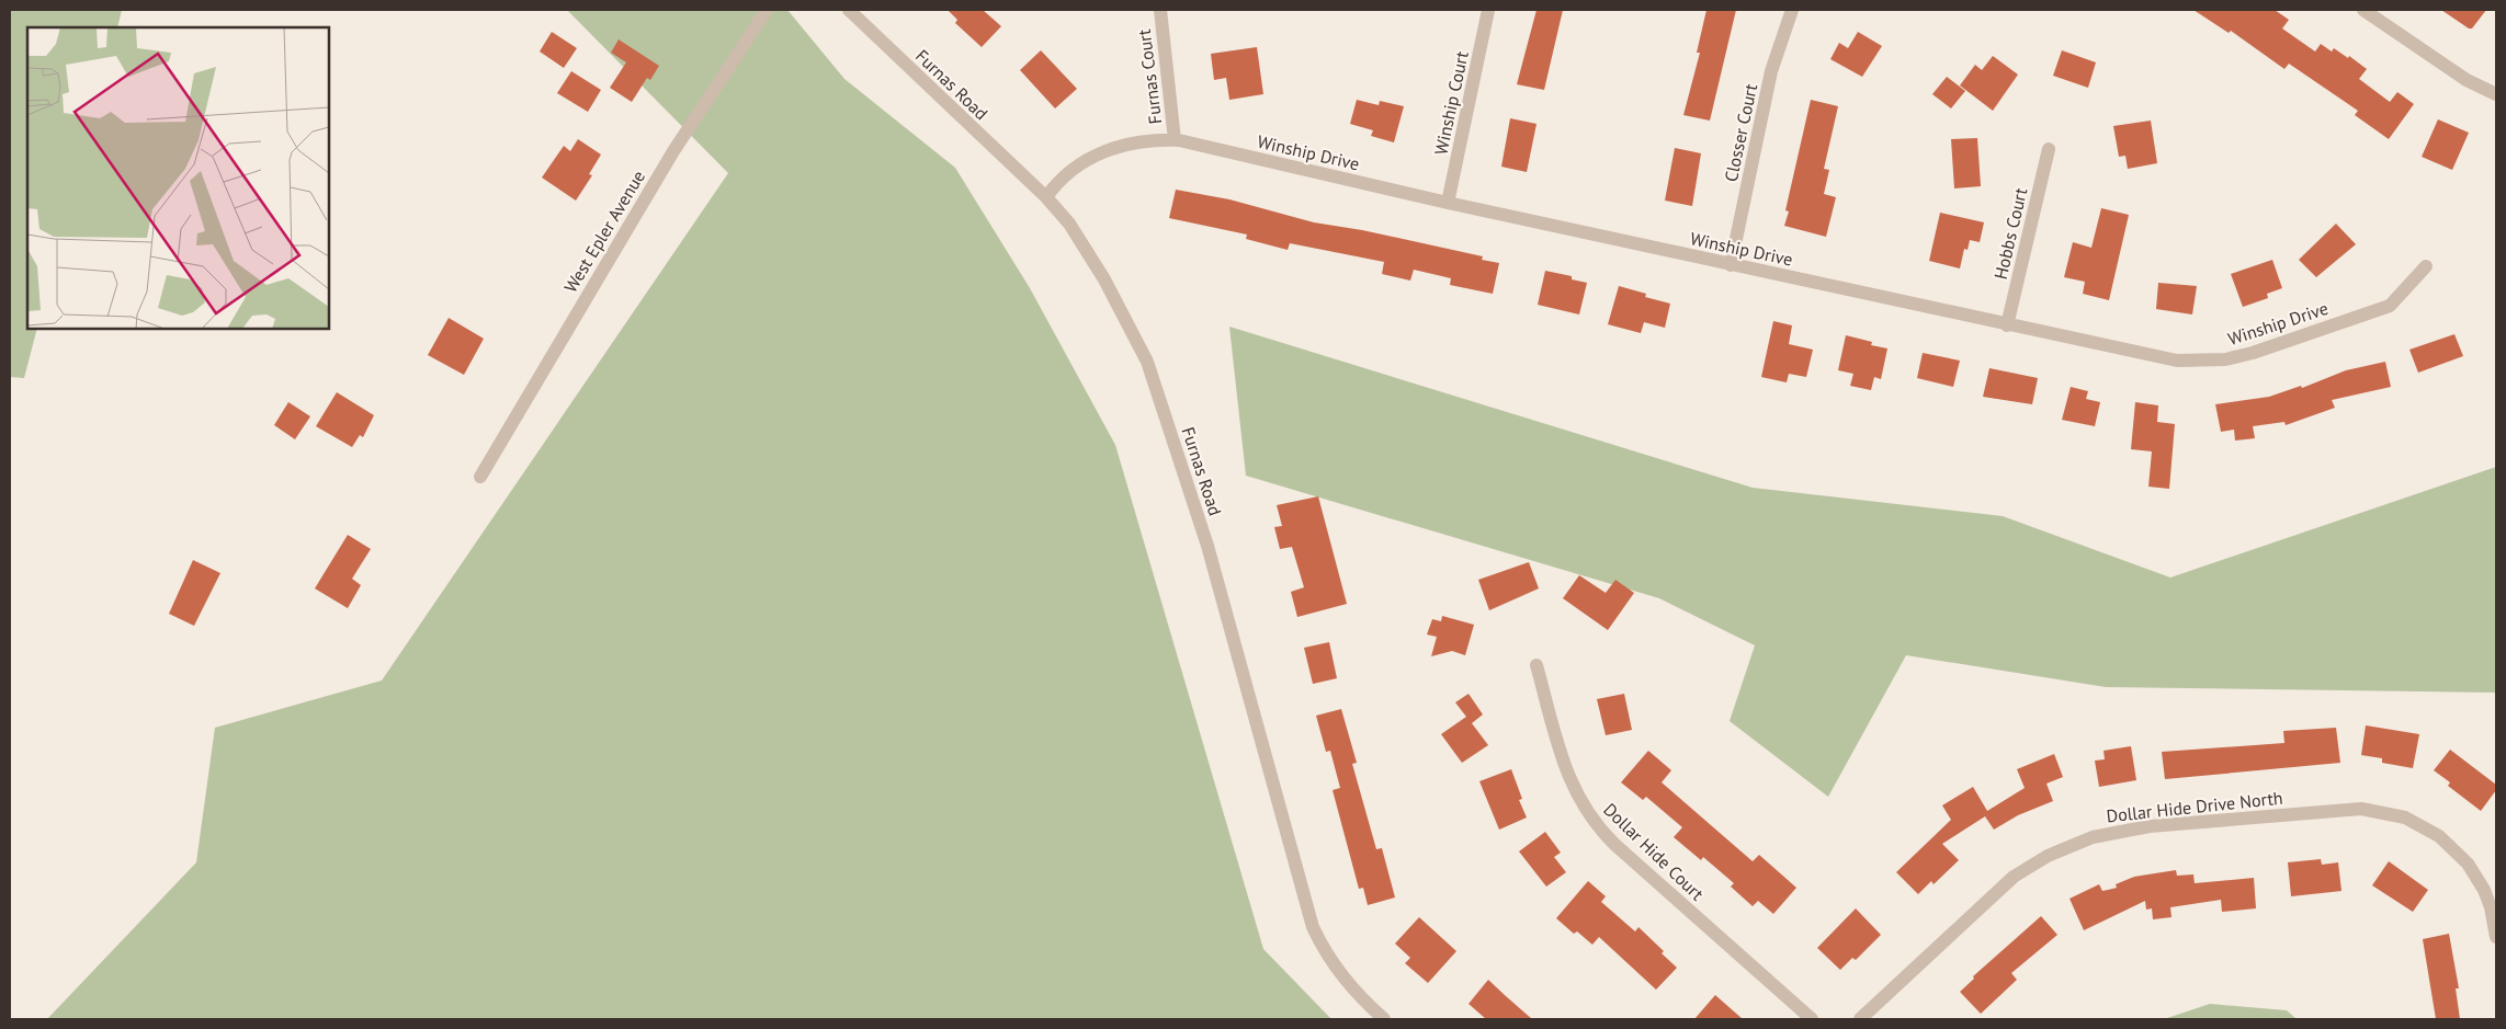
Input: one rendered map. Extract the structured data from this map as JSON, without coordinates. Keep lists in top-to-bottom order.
{
  "streets": {
    "street": [
      "Furnas Court",
      "Furnas Road",
      "Winship Court",
      "Closser Court",
      "Winship Drive",
      "West Epler Avenue",
      "Hobbs Court",
      "Dollar Hide Drive North",
      "Dollar Hide Court"
    ]
  },
  "crossings": [
    ["Furnas Court", "Winship Drive"],
    ["Furnas Road", "Winship Drive"],
    ["Winship Court", "Winship Drive"],
    ["Closser Court", "Winship Drive"],
    ["Winship Drive", "Hobbs Court"]
  ]
}
